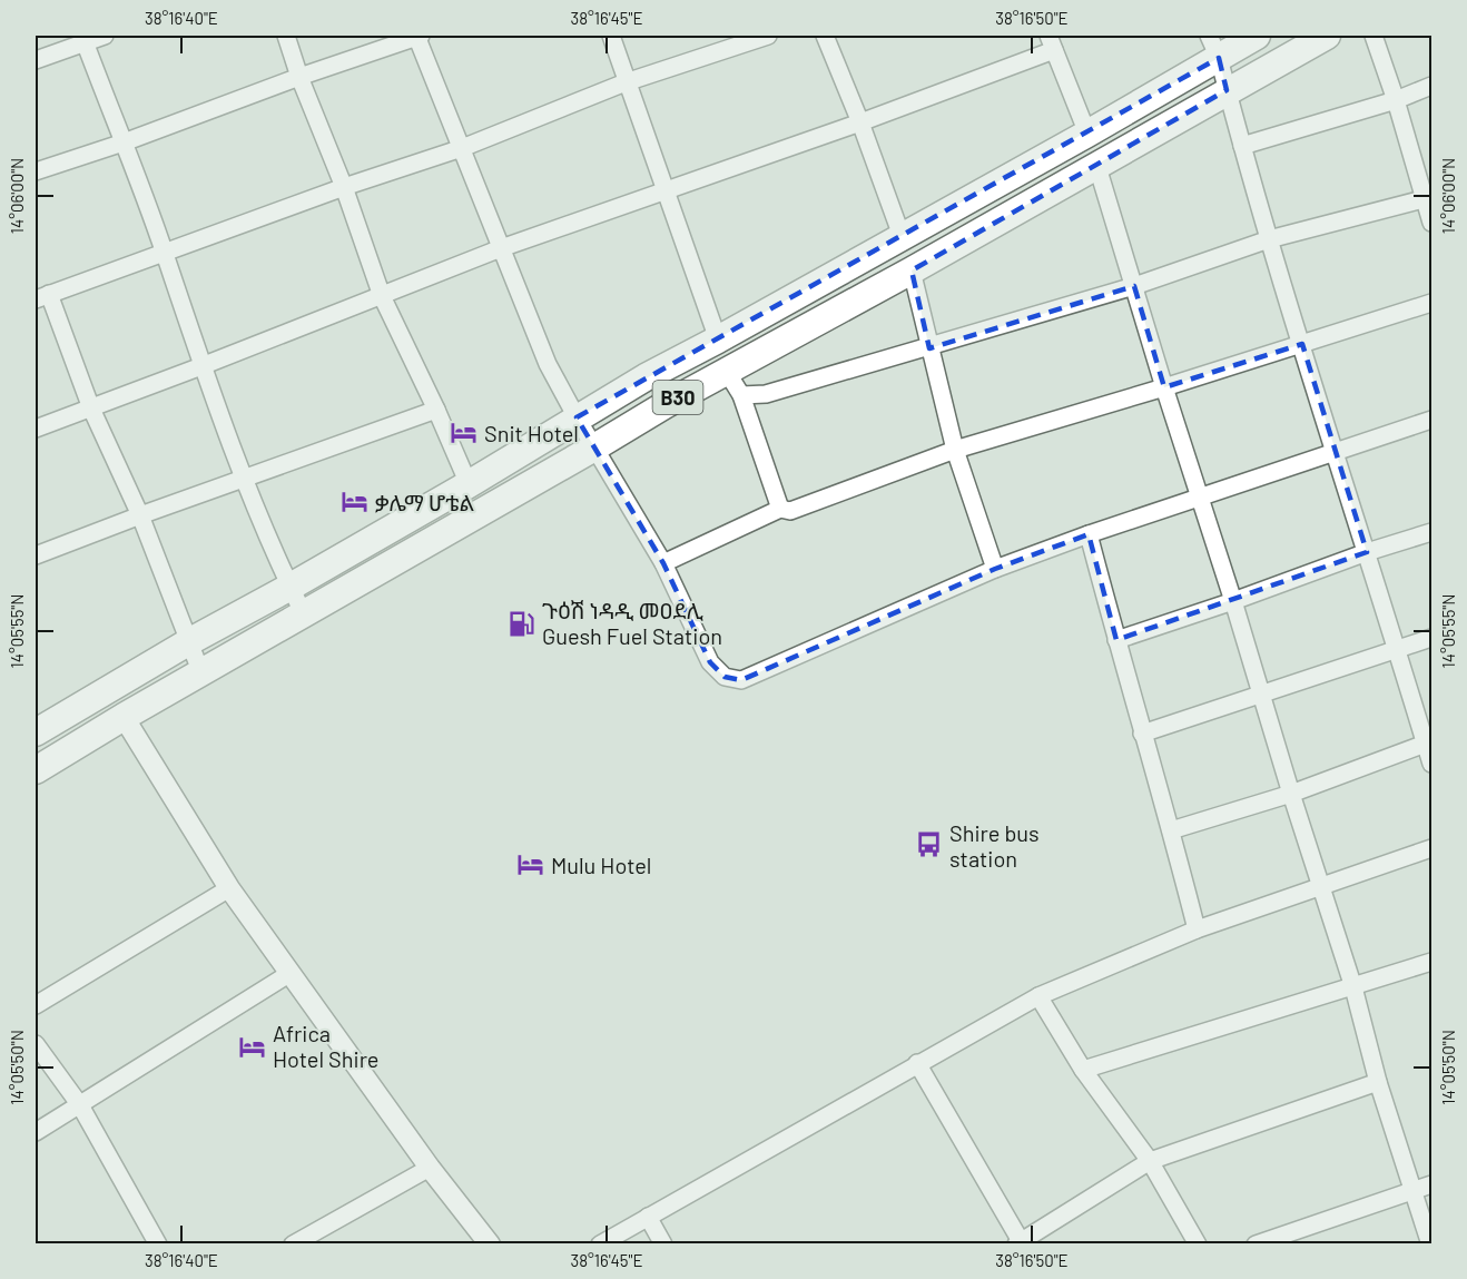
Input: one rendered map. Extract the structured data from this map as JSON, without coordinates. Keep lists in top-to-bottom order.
{
  "streets": {
    "highway": ["B30"]
  },
  "places": {
    "hotel": [
      "Snit Hotel",
      "ቃሌማ ሆቴል",
      "Mulu Hotel",
      "Africa Hotel Shire"
    ],
    "fuel station": ["ጉዕሽ ነዳዲ መዐደሊ Guesh Fuel Station"],
    "bus stop": ["Shire bus station"]
  },
  "coordinates": [
    "38°16'40\"E",
    "38°16'45\"E",
    "38°16'50\"E",
    "14°06'00\"N",
    "14°05'55\"N",
    "14°05'50\"N"
  ]
}
